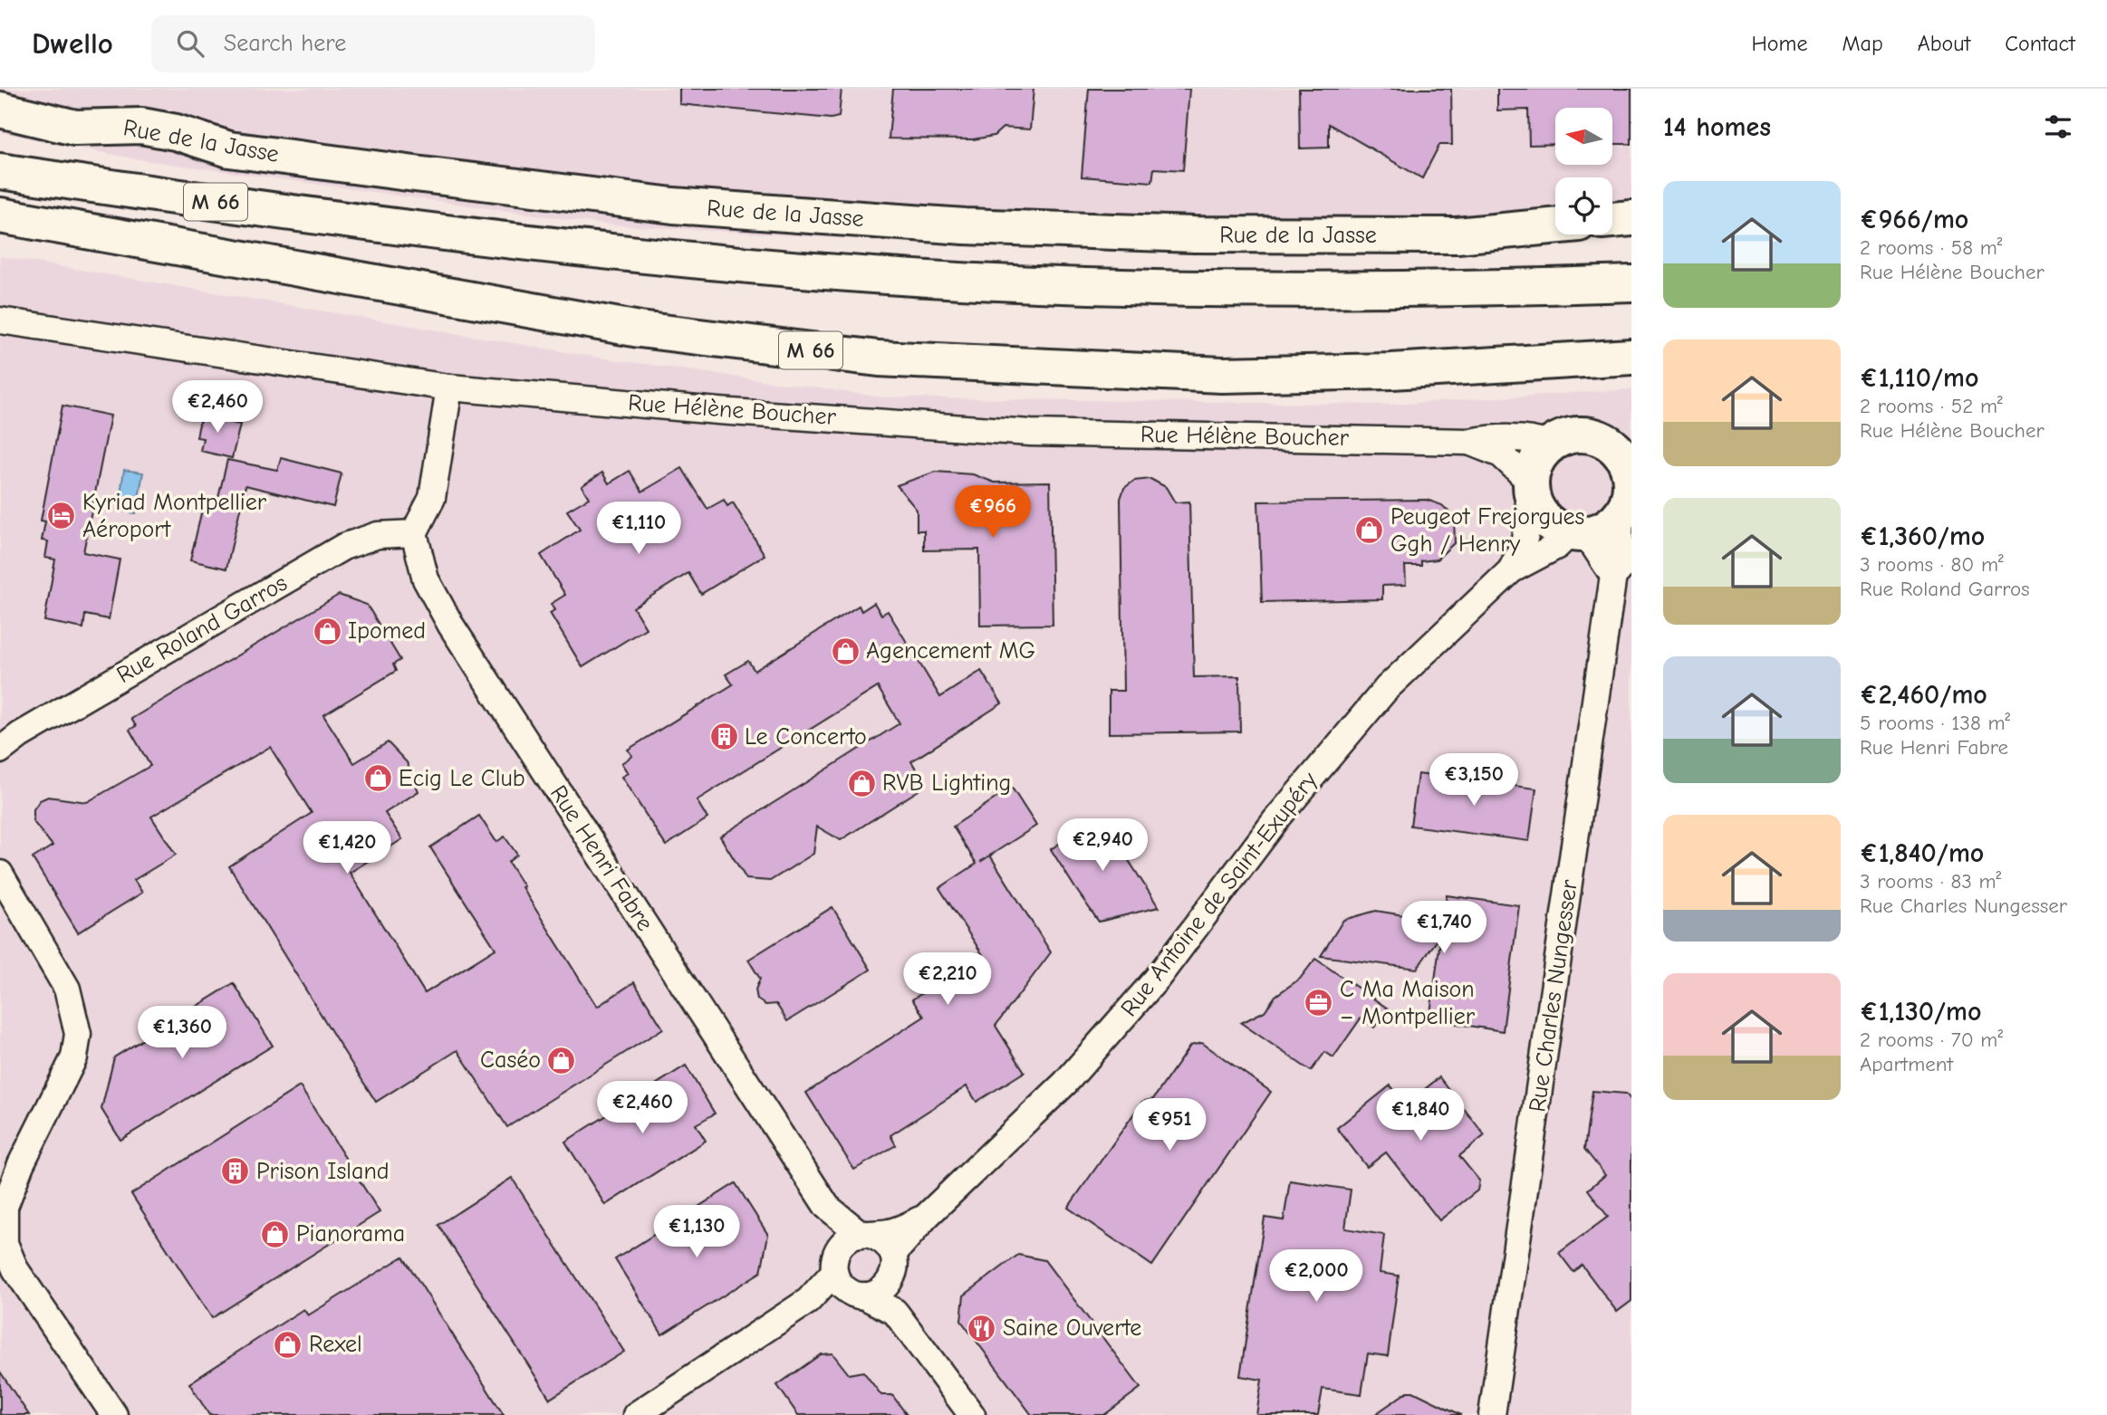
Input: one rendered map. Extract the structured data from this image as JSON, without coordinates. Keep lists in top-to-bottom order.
{
  "streets": {
    "main road": ["Rue de la Jasse", "M 66"],
    "street": [
      "Rue Hélène Boucher",
      "Rue Roland Garros",
      "Rue Henri Fabre",
      "Rue Antoine de Saint-Exupéry",
      "Rue Charles Nungesser"
    ]
  },
  "crossings": [
    ["Rue Hélène Boucher", "Rue Antoine de Saint-Exupéry"],
    ["Rue Hélène Boucher", "Rue Charles Nungesser"],
    ["Rue Roland Garros", "Rue Henri Fabre"],
    ["Rue Henri Fabre", "Rue Antoine de Saint-Exupéry"],
    ["Rue Antoine de Saint-Exupéry", "Rue Charles Nungesser"]
  ],
  "places": {
    "hotel": ["Kyriad Montpellier Aéroport"],
    "shop": [
      "Peugeot Frejorgues Ggh / Henry",
      "Ipomed",
      "Agencement MG",
      "Ecig Le Club",
      "RVB Lighting",
      "Caséo",
      "Pianorama",
      "Rexel"
    ],
    "building": ["Le Concerto", "Prison Island"],
    "office": ["C Ma Maison – Montpellier"],
    "restaurant": ["Saine Ouverte"]
  },
  "north": "left",
  "page": {
    "header": "Dwello",
    "search": "Search here",
    "nav": [
      "Home",
      "Map",
      "About",
      "Contact"
    ],
    "heading": "14 homes",
    "list": [
      {
        "name": "€966/mo",
        "note": "2 rooms · 58 m² · Rue Hélène Boucher"
      },
      {
        "name": "€1,110/mo",
        "note": "2 rooms · 52 m² · Rue Hélène Boucher"
      },
      {
        "name": "€1,360/mo",
        "note": "3 rooms · 80 m² · Rue Roland Garros"
      },
      {
        "name": "€2,460/mo",
        "note": "5 rooms · 138 m² · Rue Henri Fabre"
      },
      {
        "name": "€1,840/mo",
        "note": "3 rooms · 83 m² · Rue Charles Nungesser"
      },
      {
        "name": "€1,130/mo",
        "note": "2 rooms · 70 m² · Apartment"
      }
    ],
    "price": [
      "€2,460",
      "€966",
      "€1,110",
      "€3,150",
      "€2,940",
      "€1,420",
      "€1,740",
      "€2,210",
      "€1,360",
      "€2,460",
      "€1,840",
      "€951",
      "€1,130",
      "€2,000"
    ]
  }
}
